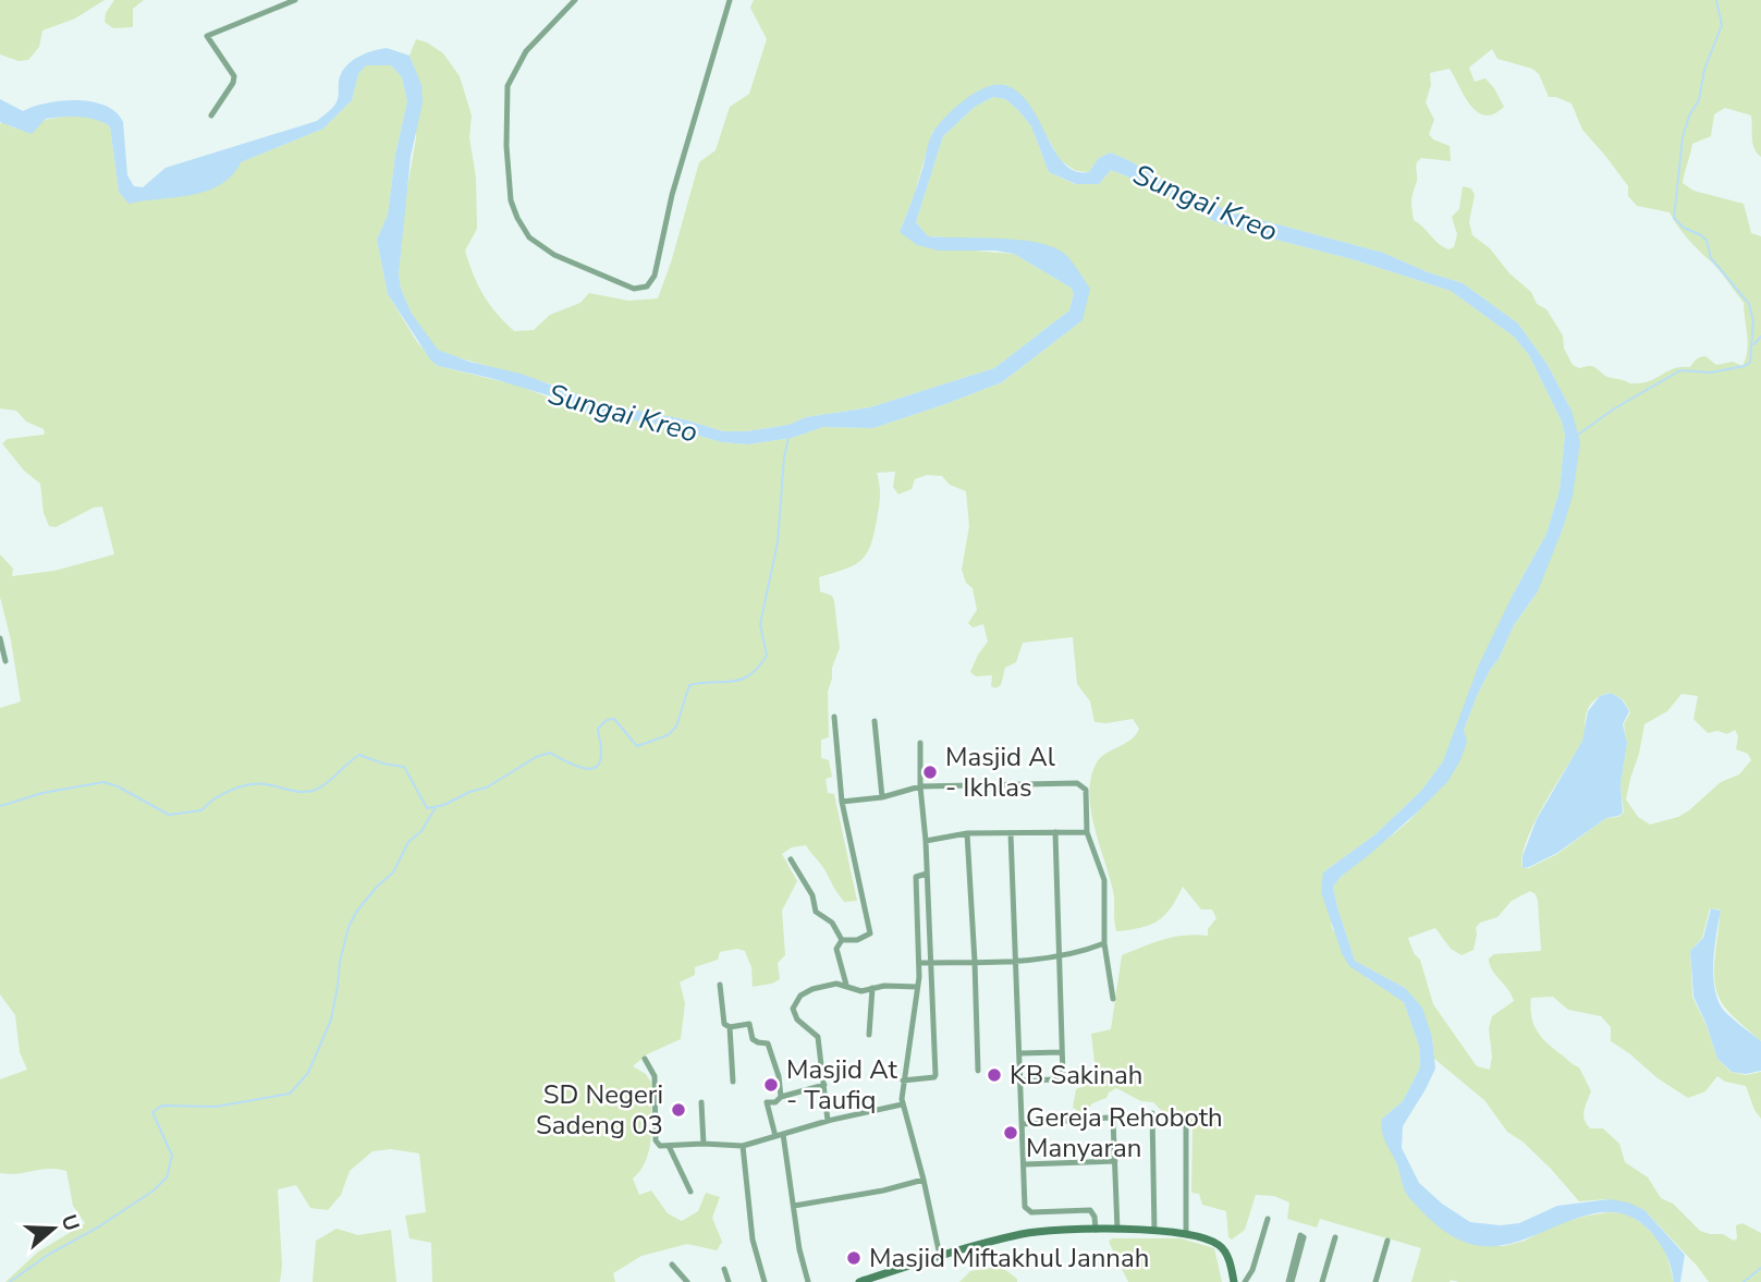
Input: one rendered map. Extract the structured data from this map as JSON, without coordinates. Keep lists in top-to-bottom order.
{
  "water": ["Sungai Kreo"],
  "places": [
    "Masjid Al - Ikhlas",
    "KB Sakinah",
    "Masjid At - Taufiq",
    "SD Negeri Sadeng 03",
    "Gereja Rehoboth Manyaran",
    "Masjid Miftakhul Jannah"
  ],
  "north": "right"
}
